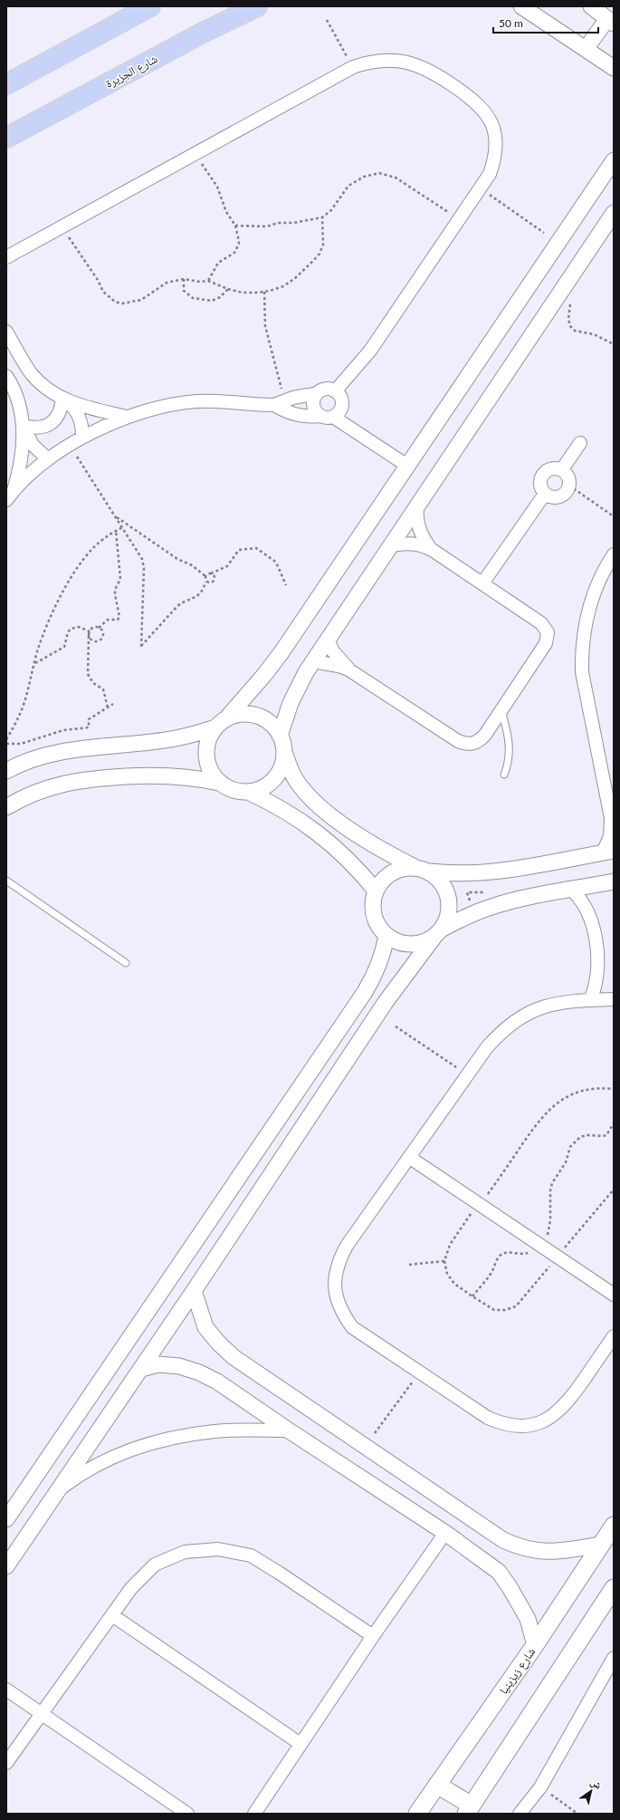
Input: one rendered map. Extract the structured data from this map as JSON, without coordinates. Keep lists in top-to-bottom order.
{
  "streets": {
    "main road": ["شارع الجزيرة", "شارع زيزينيا"]
  },
  "scale_bar": "50 m",
  "north": "top right"
}
